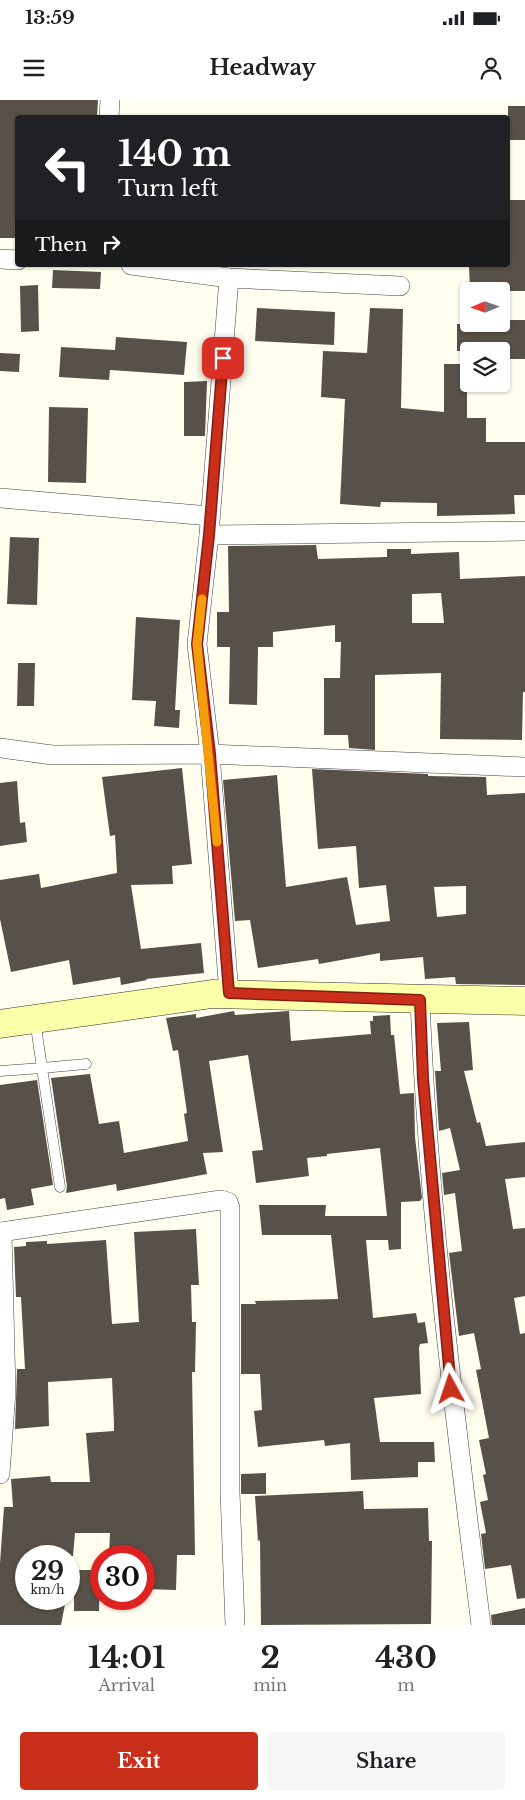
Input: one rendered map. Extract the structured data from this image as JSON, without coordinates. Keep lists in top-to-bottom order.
{
  "north": "left",
  "page": {
    "status": "13:59",
    "header": "Headway",
    "turn": ["140 m", "Turn left"],
    "then": "Then",
    "speed": "29 km/h",
    "limit": "30",
    "eta": [
      "14:01",
      "Arrival",
      "2",
      "min",
      "430",
      "m"
    ],
    "buttons": ["Exit", "Share"]
  }
}
